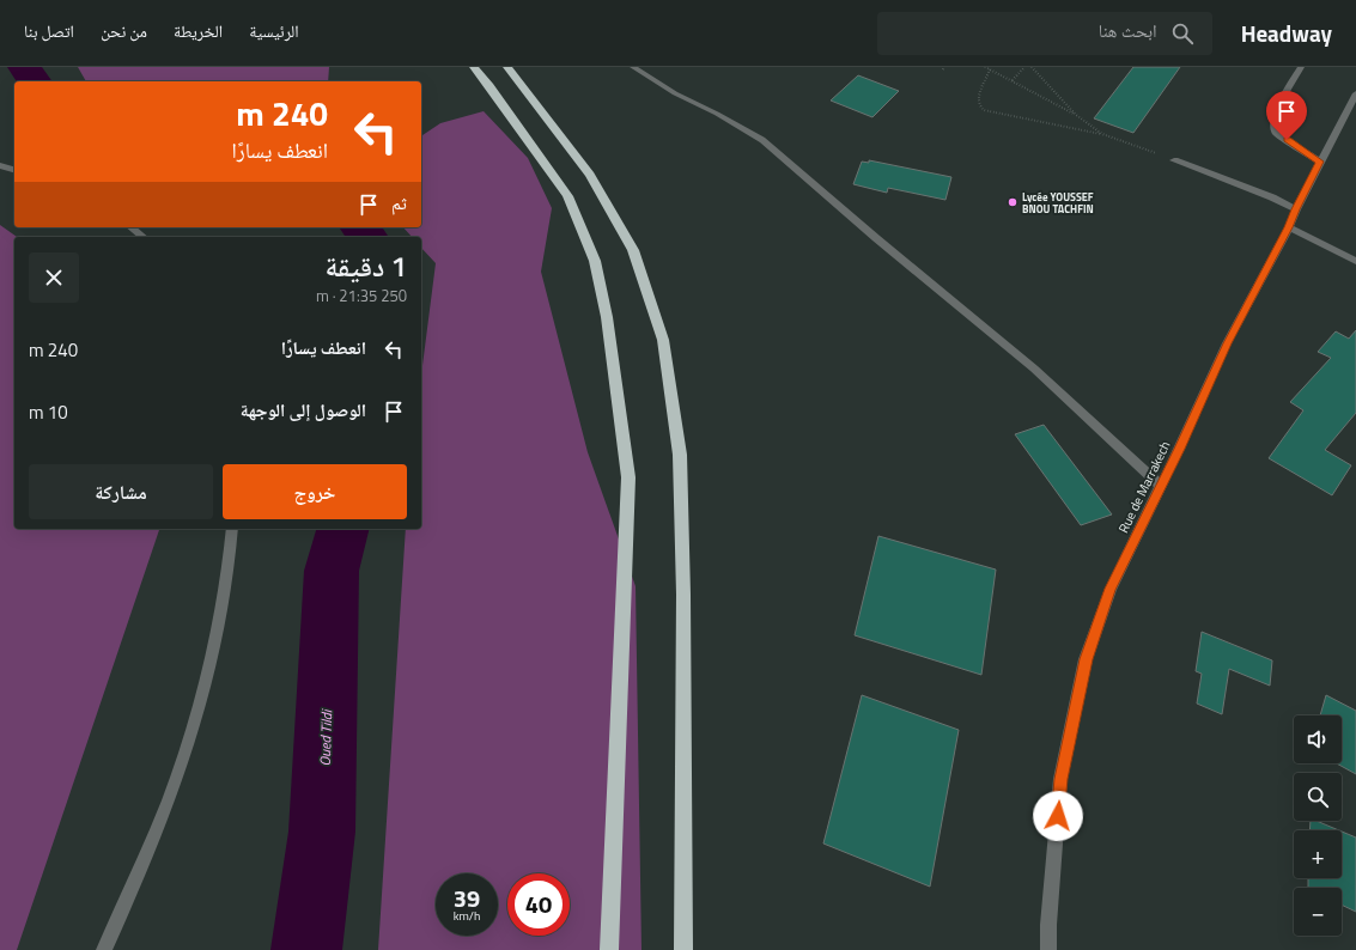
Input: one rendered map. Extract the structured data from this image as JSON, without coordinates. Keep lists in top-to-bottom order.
{
  "streets": {
    "street": ["Rue de Marrakech"]
  },
  "water": ["Oued Tildi"],
  "places": ["Lycée YOUSSEF BNOU TACHFIN"],
  "page": {
    "header": "Headway",
    "search": "ابحث هنا",
    "nav": [
      "الرئيسية",
      "الخريطة",
      "من نحن",
      "اتصل بنا"
    ],
    "turn": ["240 m", "انعطف يسارًا"],
    "then": "ثم",
    "heading": ["1 دقيقة", "250 m · 21:35"],
    "list": [
      {
        "name": "انعطف يسارًا",
        "value": "240 m"
      },
      {
        "name": "الوصول إلى الوجهة",
        "value": "10 m"
      }
    ],
    "buttons": ["خروج", "مشاركة"],
    "map_buttons": ["+", "−"],
    "speed": "39 km/h",
    "limit": "40"
  }
}
